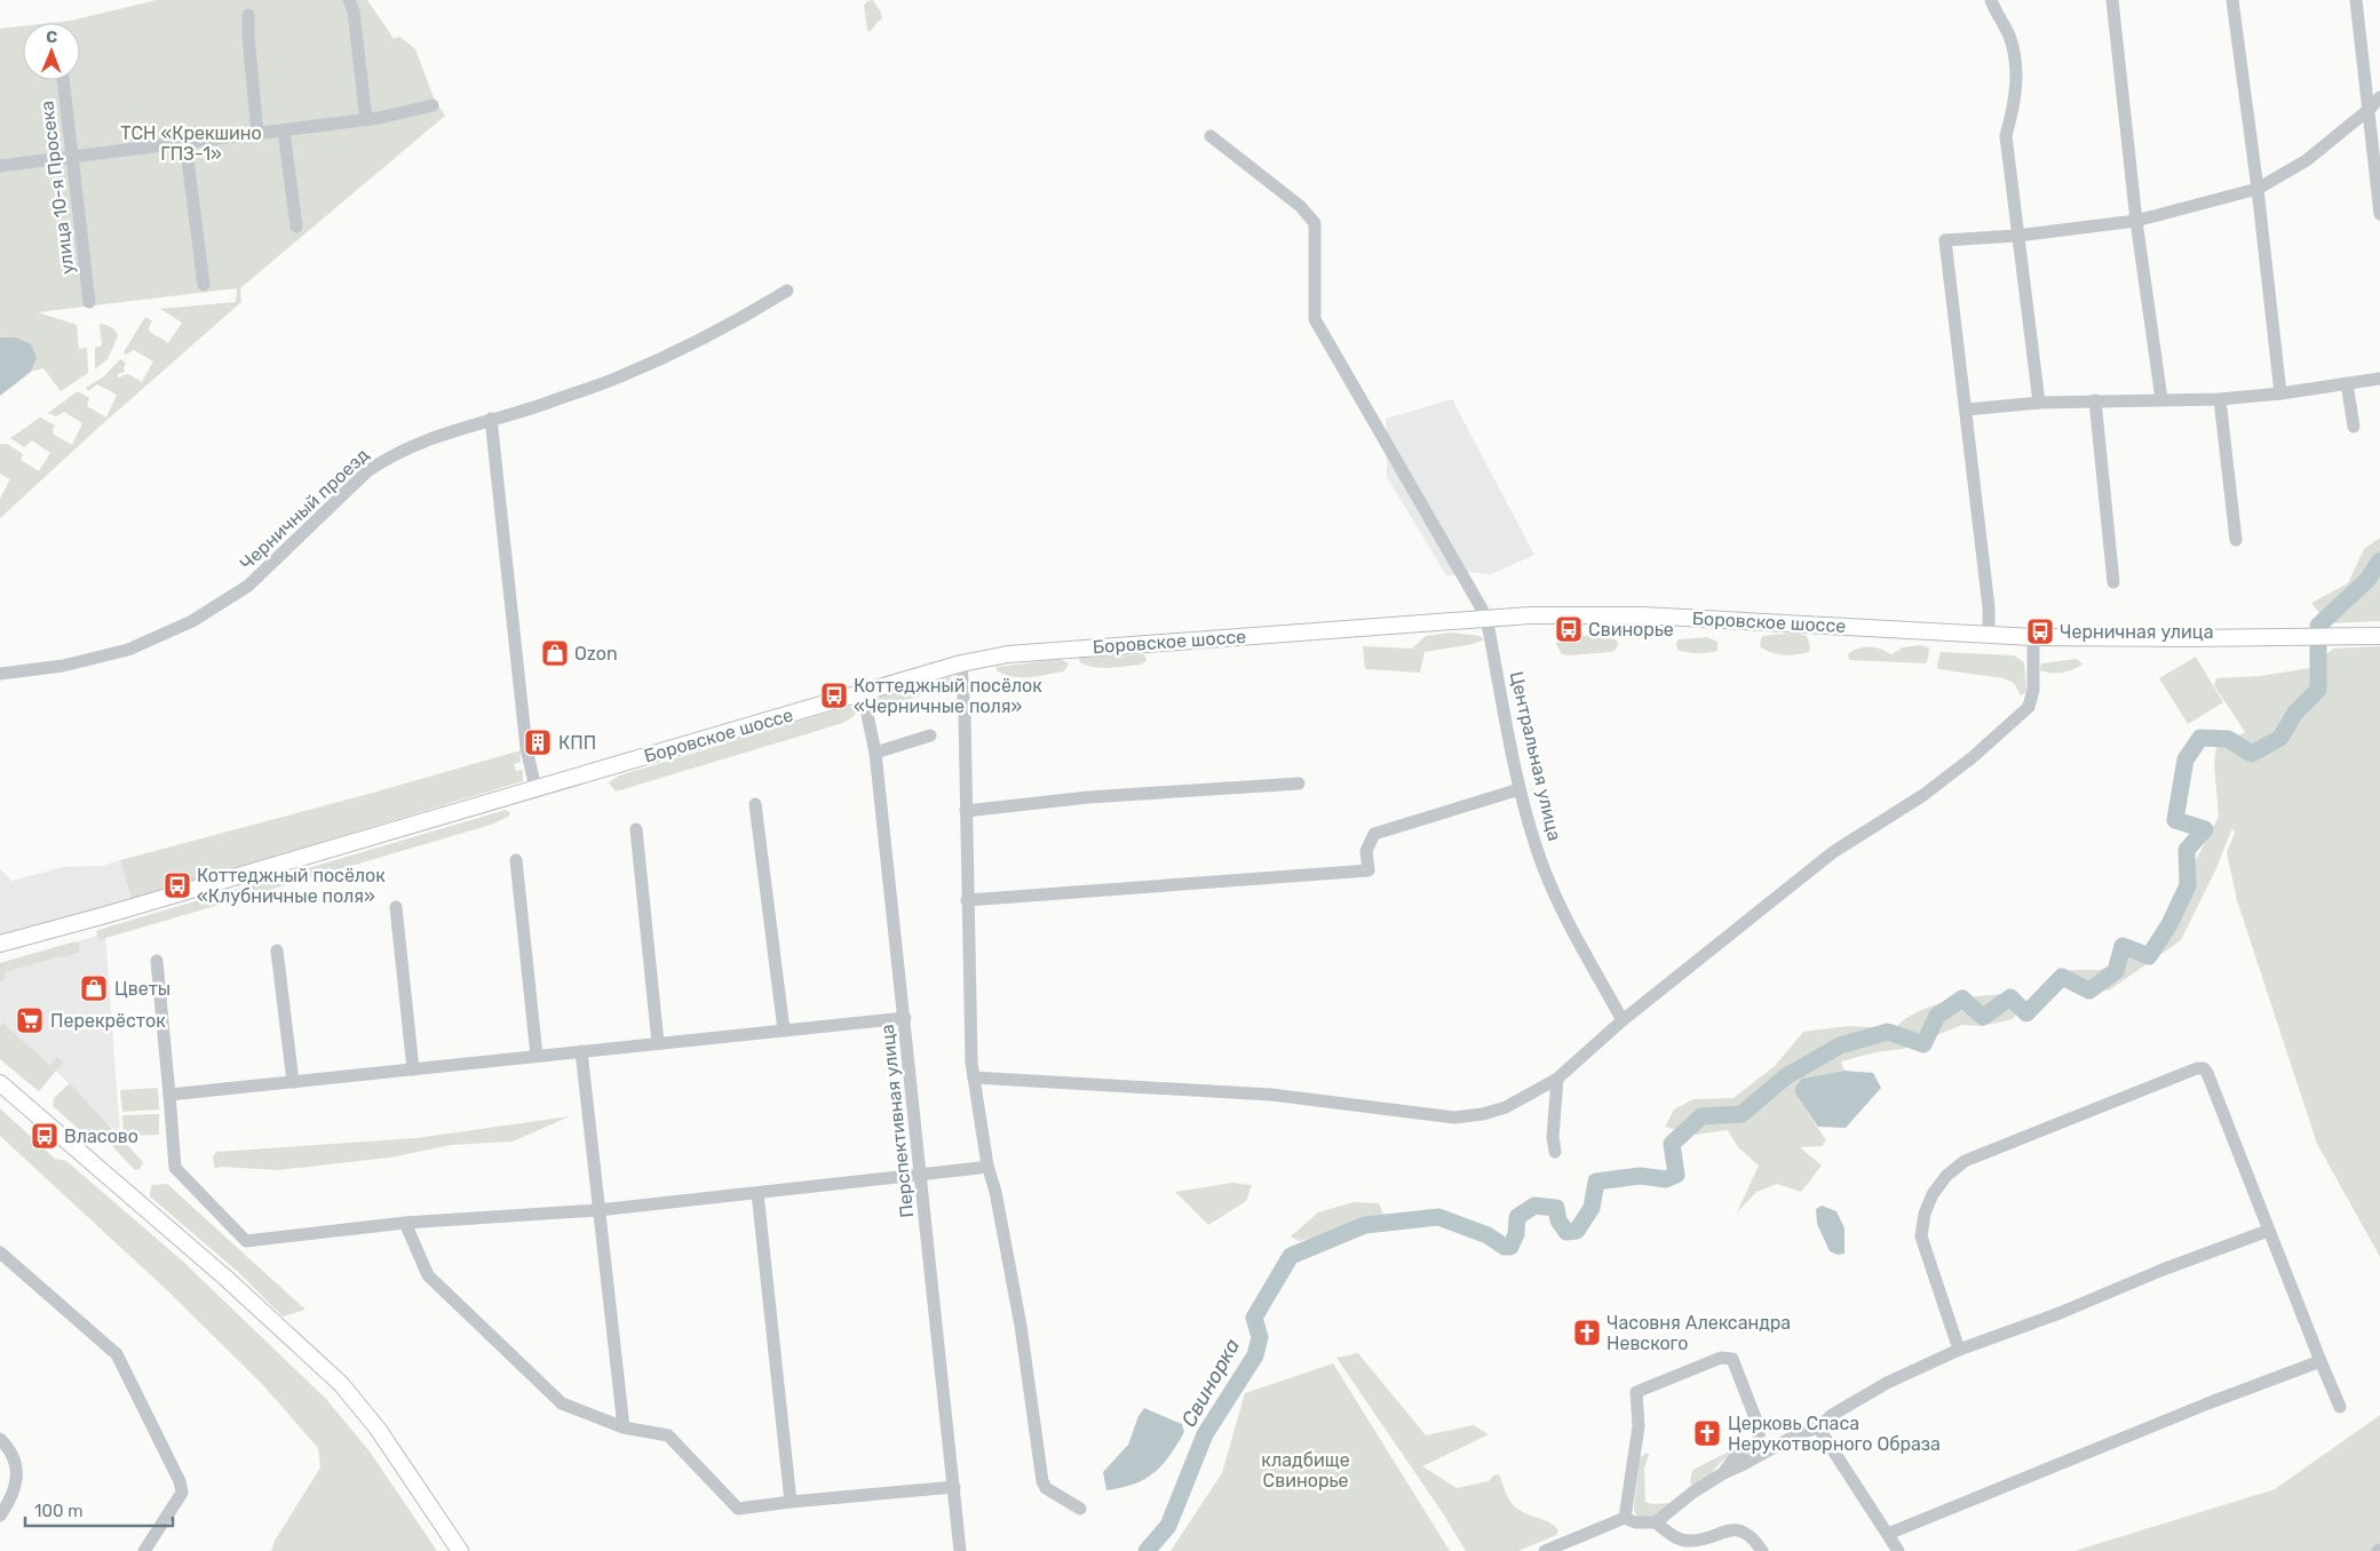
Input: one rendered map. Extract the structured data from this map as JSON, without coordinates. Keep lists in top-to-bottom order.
{
  "streets": {
    "main road": ["Боровское шоссе"],
    "street": [
      "улица 10-я Просека",
      "Черничный проезд",
      "Центральная улица",
      "Перспективная улица"
    ]
  },
  "crossings": [
    ["Боровское шоссе", "Центральная улица"],
    ["Боровское шоссе", "Перспективная улица"]
  ],
  "water": ["Свинорка"],
  "parks": ["ТСН «Крекшино ГПЗ-1»", "кладбище Свинорье"],
  "places": {
    "bus stop": [
      "Свинорье",
      "Черничная улица",
      "Коттеджный посёлок «Черничные поля»",
      "Коттеджный посёлок «Клубничные поля»",
      "Власово"
    ],
    "shop": ["Ozon", "Цветы"],
    "building": ["КПП"],
    "supermarket": ["Перекрёсток"],
    "church": ["Часовня Александра Невского", "Церковь Спаса Нерукотворного Образа"]
  },
  "scale_bar": "100 m",
  "north": "top"
}
